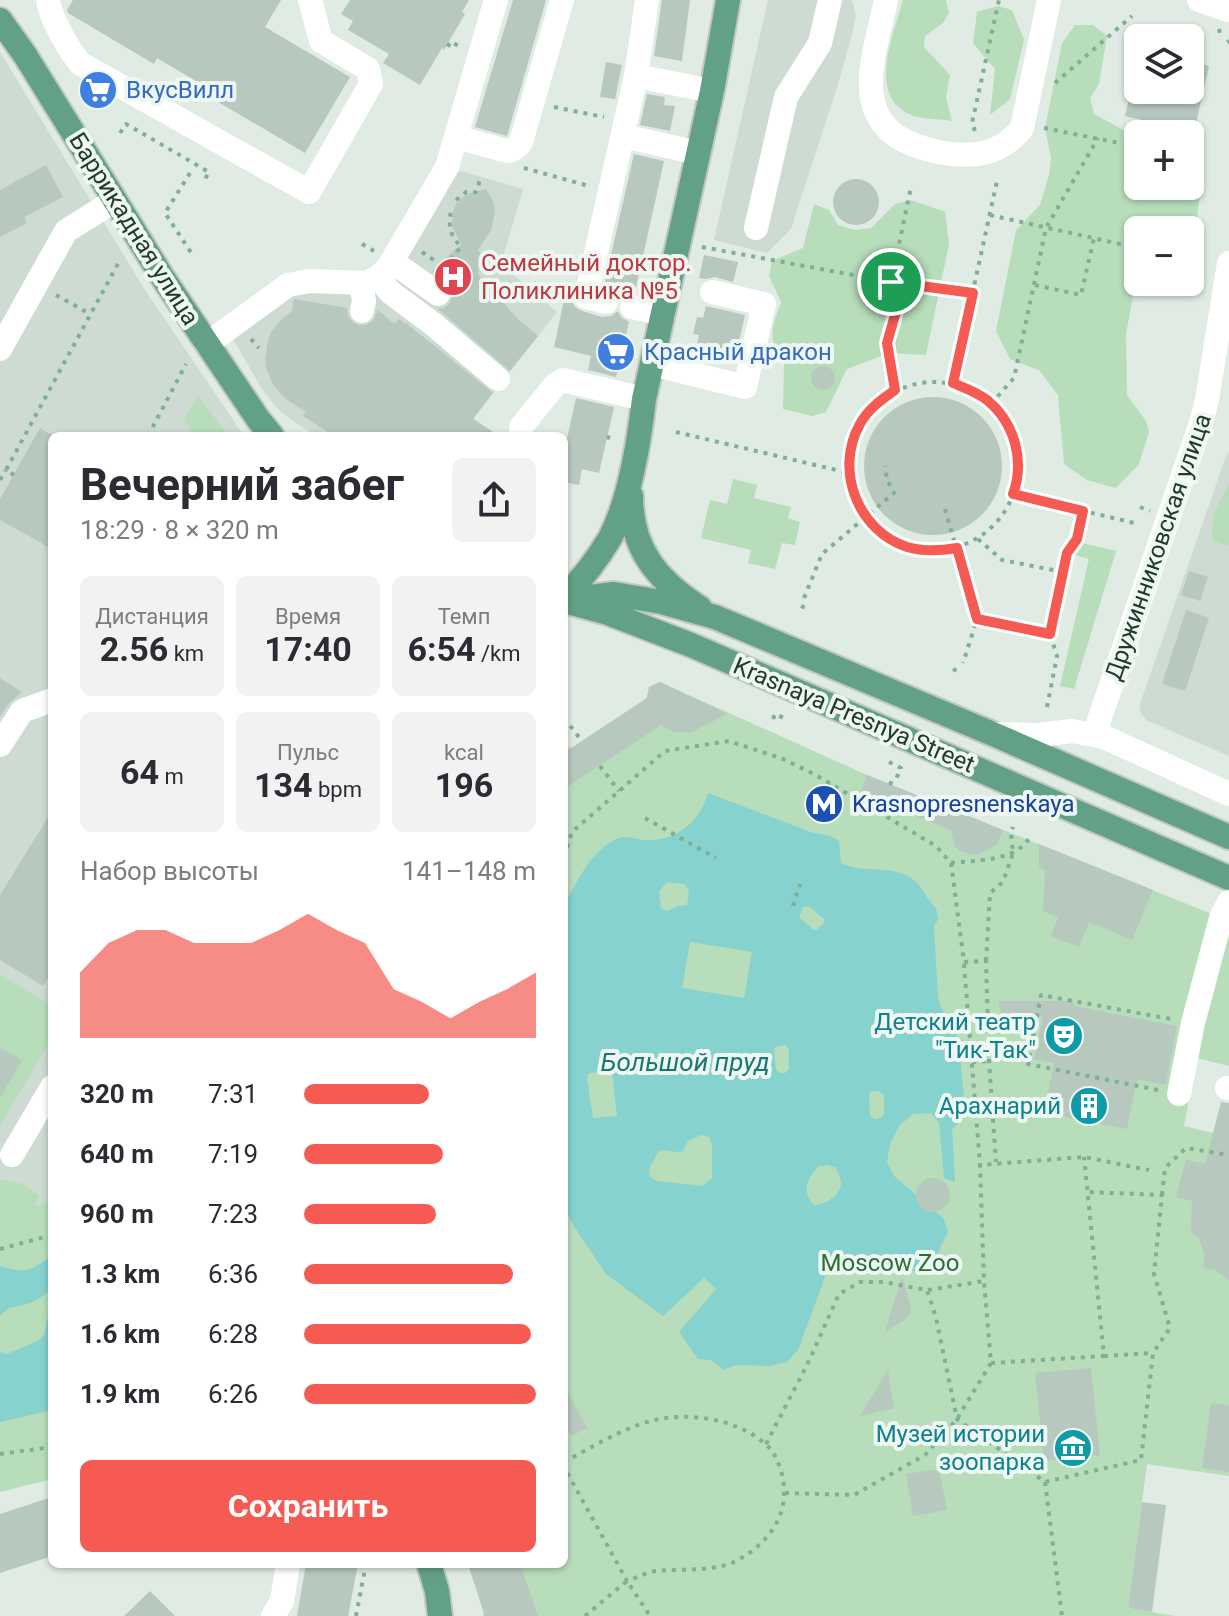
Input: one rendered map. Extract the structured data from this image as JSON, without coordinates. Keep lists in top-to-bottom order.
{
  "streets": {
    "main road": ["Баррикадная улица", "Krasnaya Presnya Street"],
    "street": ["Дружинниковская улица"]
  },
  "water": ["Большой пруд"],
  "parks": ["Moscow Zoo"],
  "places": {
    "supermarket": ["ВкусВилл", "Красный дракон"],
    "hospital": ["Семейный доктор. Поликлиника №5"],
    "metro station": ["Krasnopresnenskaya"],
    "theatre": ["Детский театр \"Тик-Так\""],
    "building": ["Арахнарий"],
    "museum": ["Музей истории зоопарка"]
  },
  "page": {
    "map_buttons": ["+", "−"],
    "heading": ["Вечерний забег", "18:29 · 8 × 320 m"],
    "stats": [
      ["Дистанция", "2.56 km"],
      ["Время", "17:40"],
      ["Темп", "6:54 /km"],
      ["64 m"],
      ["Пульс", "134 bpm"],
      ["kcal", "196"]
    ],
    "chart": ["Набор высоты", "141–148 m"],
    "list": [
      {
        "name": "320 m",
        "note": "7:31"
      },
      {
        "name": "640 m",
        "note": "7:19"
      },
      {
        "name": "960 m",
        "note": "7:23"
      },
      {
        "name": "1.3 km",
        "note": "6:36"
      },
      {
        "name": "1.6 km",
        "note": "6:28"
      },
      {
        "name": "1.9 km",
        "note": "6:26"
      }
    ],
    "buttons": "Сохранить"
  }
}
